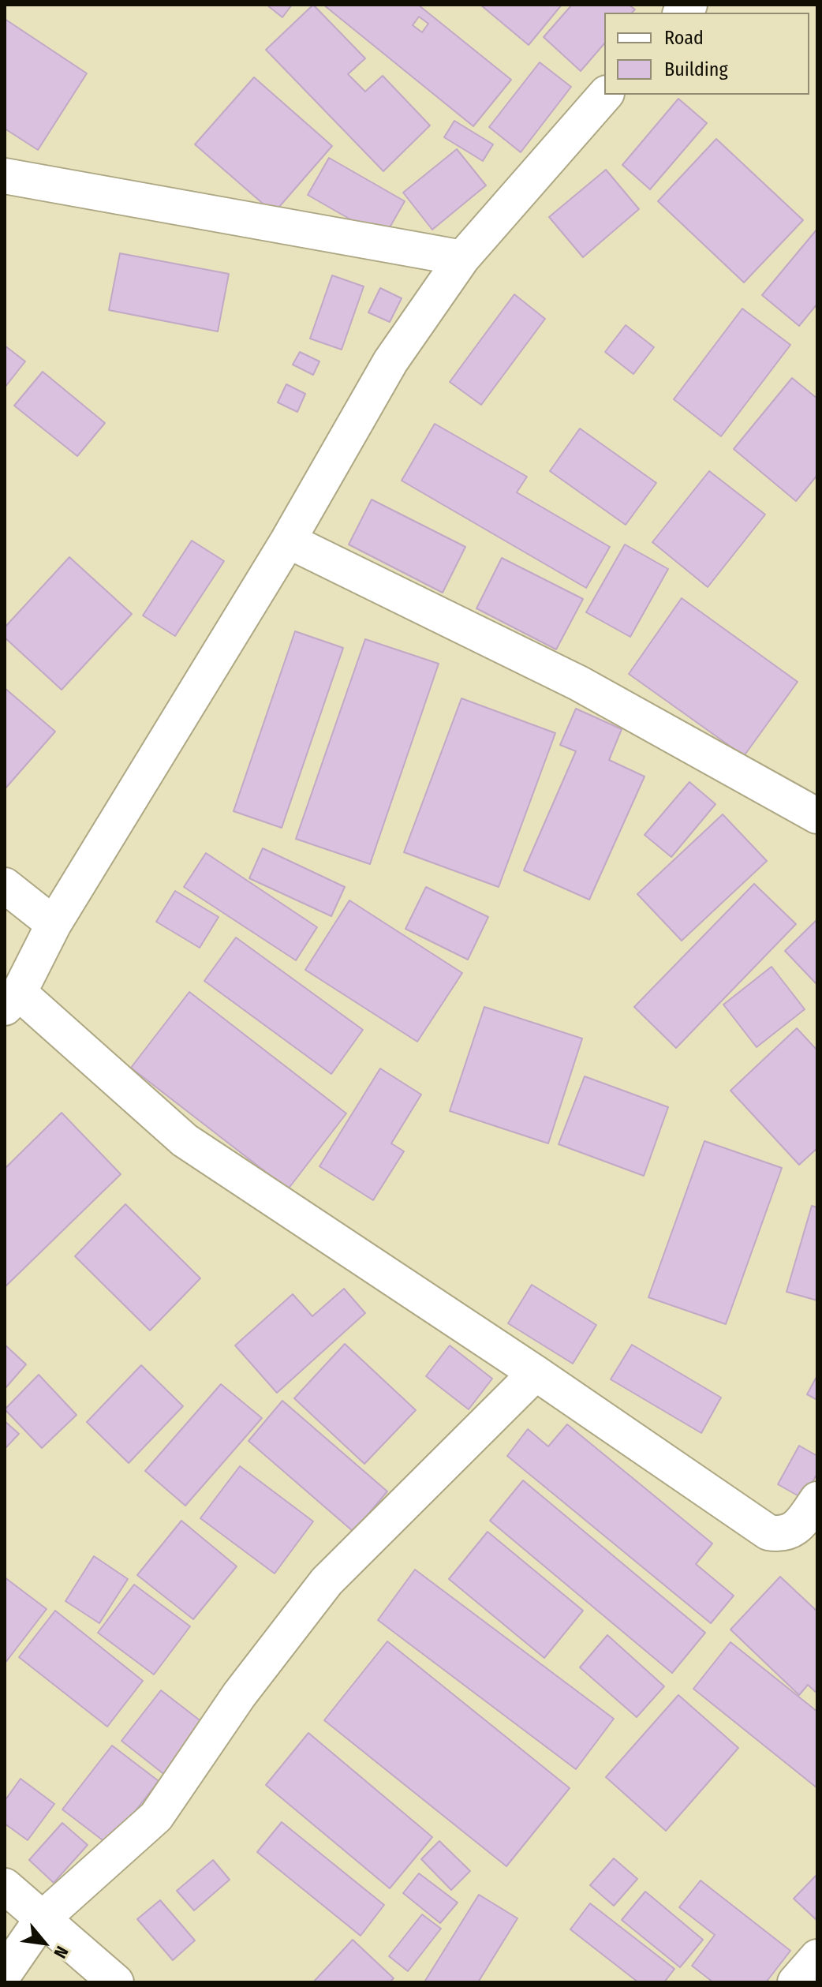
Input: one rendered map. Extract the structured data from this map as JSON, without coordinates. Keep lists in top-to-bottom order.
{
  "legend": ["Road", "Building"],
  "north": "bottom right"
}
